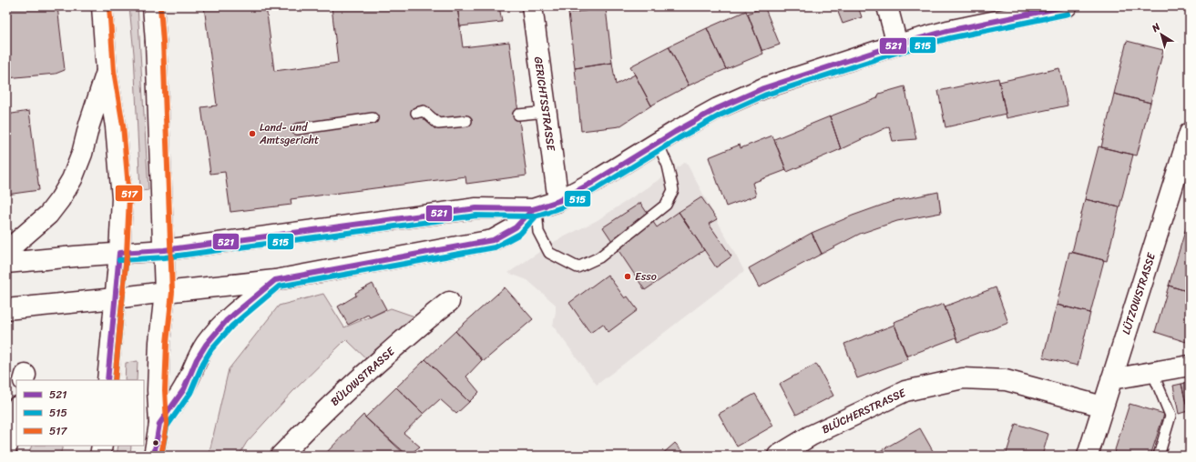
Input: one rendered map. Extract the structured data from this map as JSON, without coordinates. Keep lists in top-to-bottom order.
{
  "streets": {
    "main road": [
      "GERICHTSSTRASSE",
      "LÜTZOWSTRASSE",
      "BÜLOWSTRASSE",
      "BLÜCHERSTRASSE"
    ]
  },
  "crossings": [
    ["LÜTZOWSTRASSE", "BLÜCHERSTRASSE"]
  ],
  "places": ["Land- und Amtsgericht", "Esso"],
  "lines": ["transit line 521", "transit line 517", "transit line 515"],
  "legend": ["521", "515", "517"],
  "north": "top left"
}
